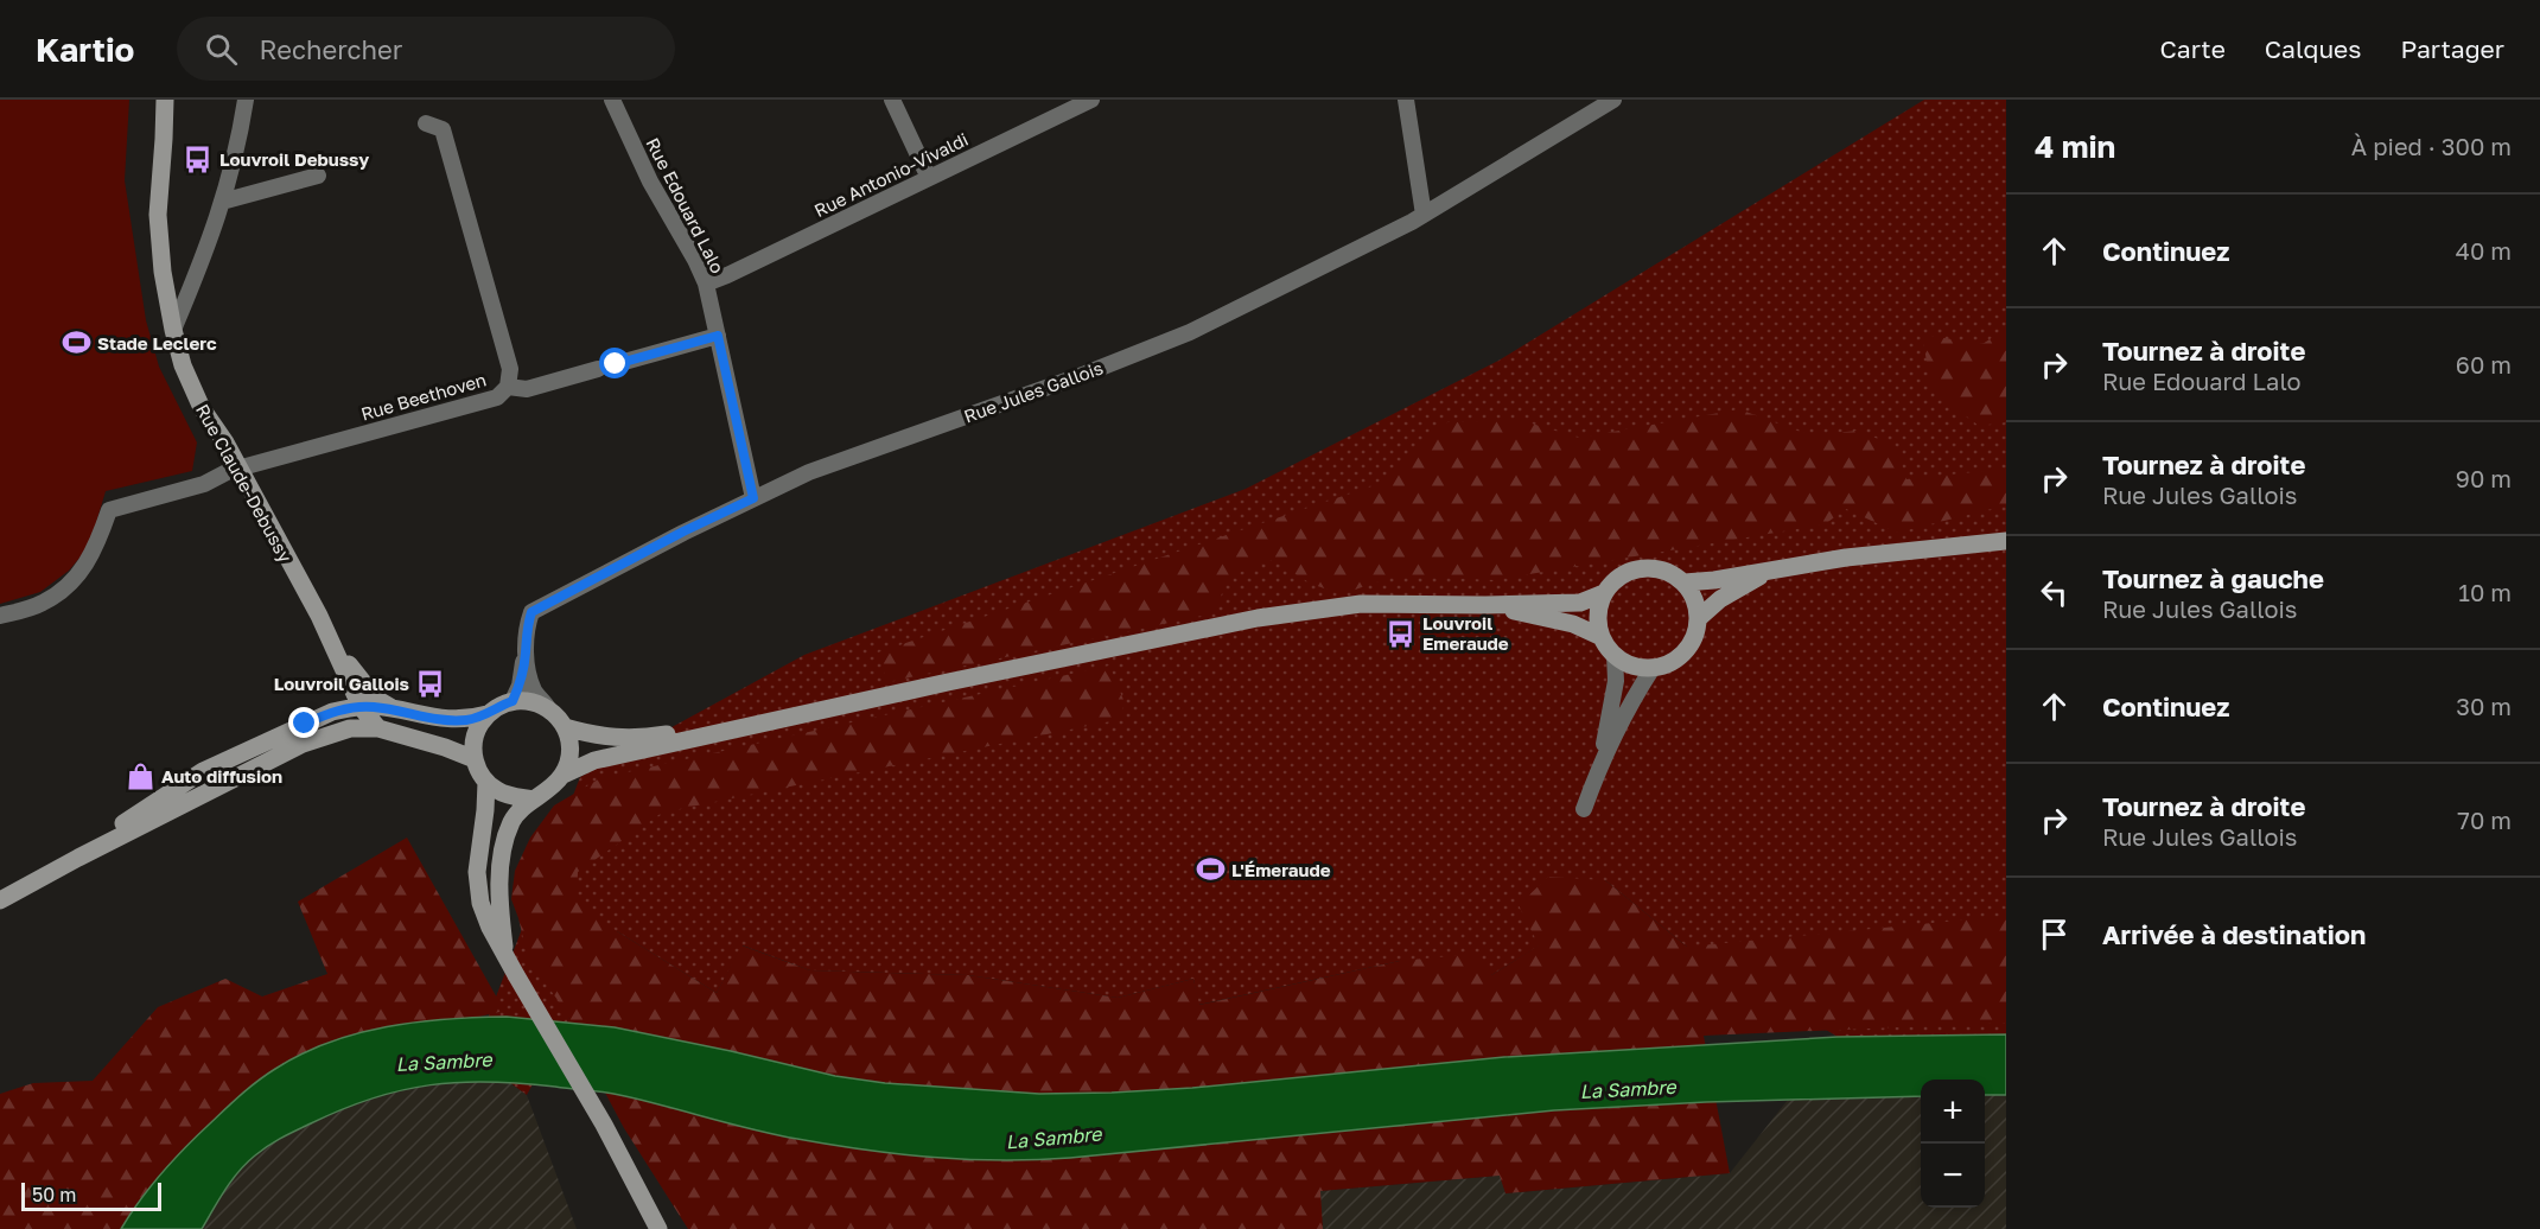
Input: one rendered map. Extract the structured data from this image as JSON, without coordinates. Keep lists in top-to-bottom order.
{
  "streets": {
    "street": [
      "Rue Antonio-Vivaldi",
      "Rue Edouard Lalo",
      "Rue Jules Gallois",
      "Rue Beethoven",
      "Rue Claude-Debussy"
    ]
  },
  "crossings": [
    ["Rue Antonio-Vivaldi", "Rue Edouard Lalo"],
    ["Rue Edouard Lalo", "Rue Jules Gallois"],
    ["Rue Beethoven", "Rue Claude-Debussy"]
  ],
  "water": ["La Sambre"],
  "places": {
    "bus stop": ["Louvroil Debussy", "Louvroil Emeraude", "Louvroil Gallois"],
    "sports": ["Stade Leclerc", "L'Émeraude"],
    "shop": ["Auto diffusion"]
  },
  "scale_bar": "50 m",
  "page": {
    "header": "Kartio",
    "search": "Rechercher",
    "nav": ["Carte", "Calques", "Partager"],
    "heading": ["4 min", "À pied · 300 m"],
    "list": [
      ["Continuez", "40 m"],
      ["Tournez à droite", "Rue Edouard Lalo", "60 m"],
      ["Tournez à droite", "Rue Jules Gallois", "90 m"],
      ["Tournez à gauche", "Rue Jules Gallois", "10 m"],
      ["Continuez", "30 m"],
      ["Tournez à droite", "Rue Jules Gallois", "70 m"],
      "Arrivée à destination"
    ],
    "map_buttons": ["+", "−"],
    "scale": "50 m"
  }
}
